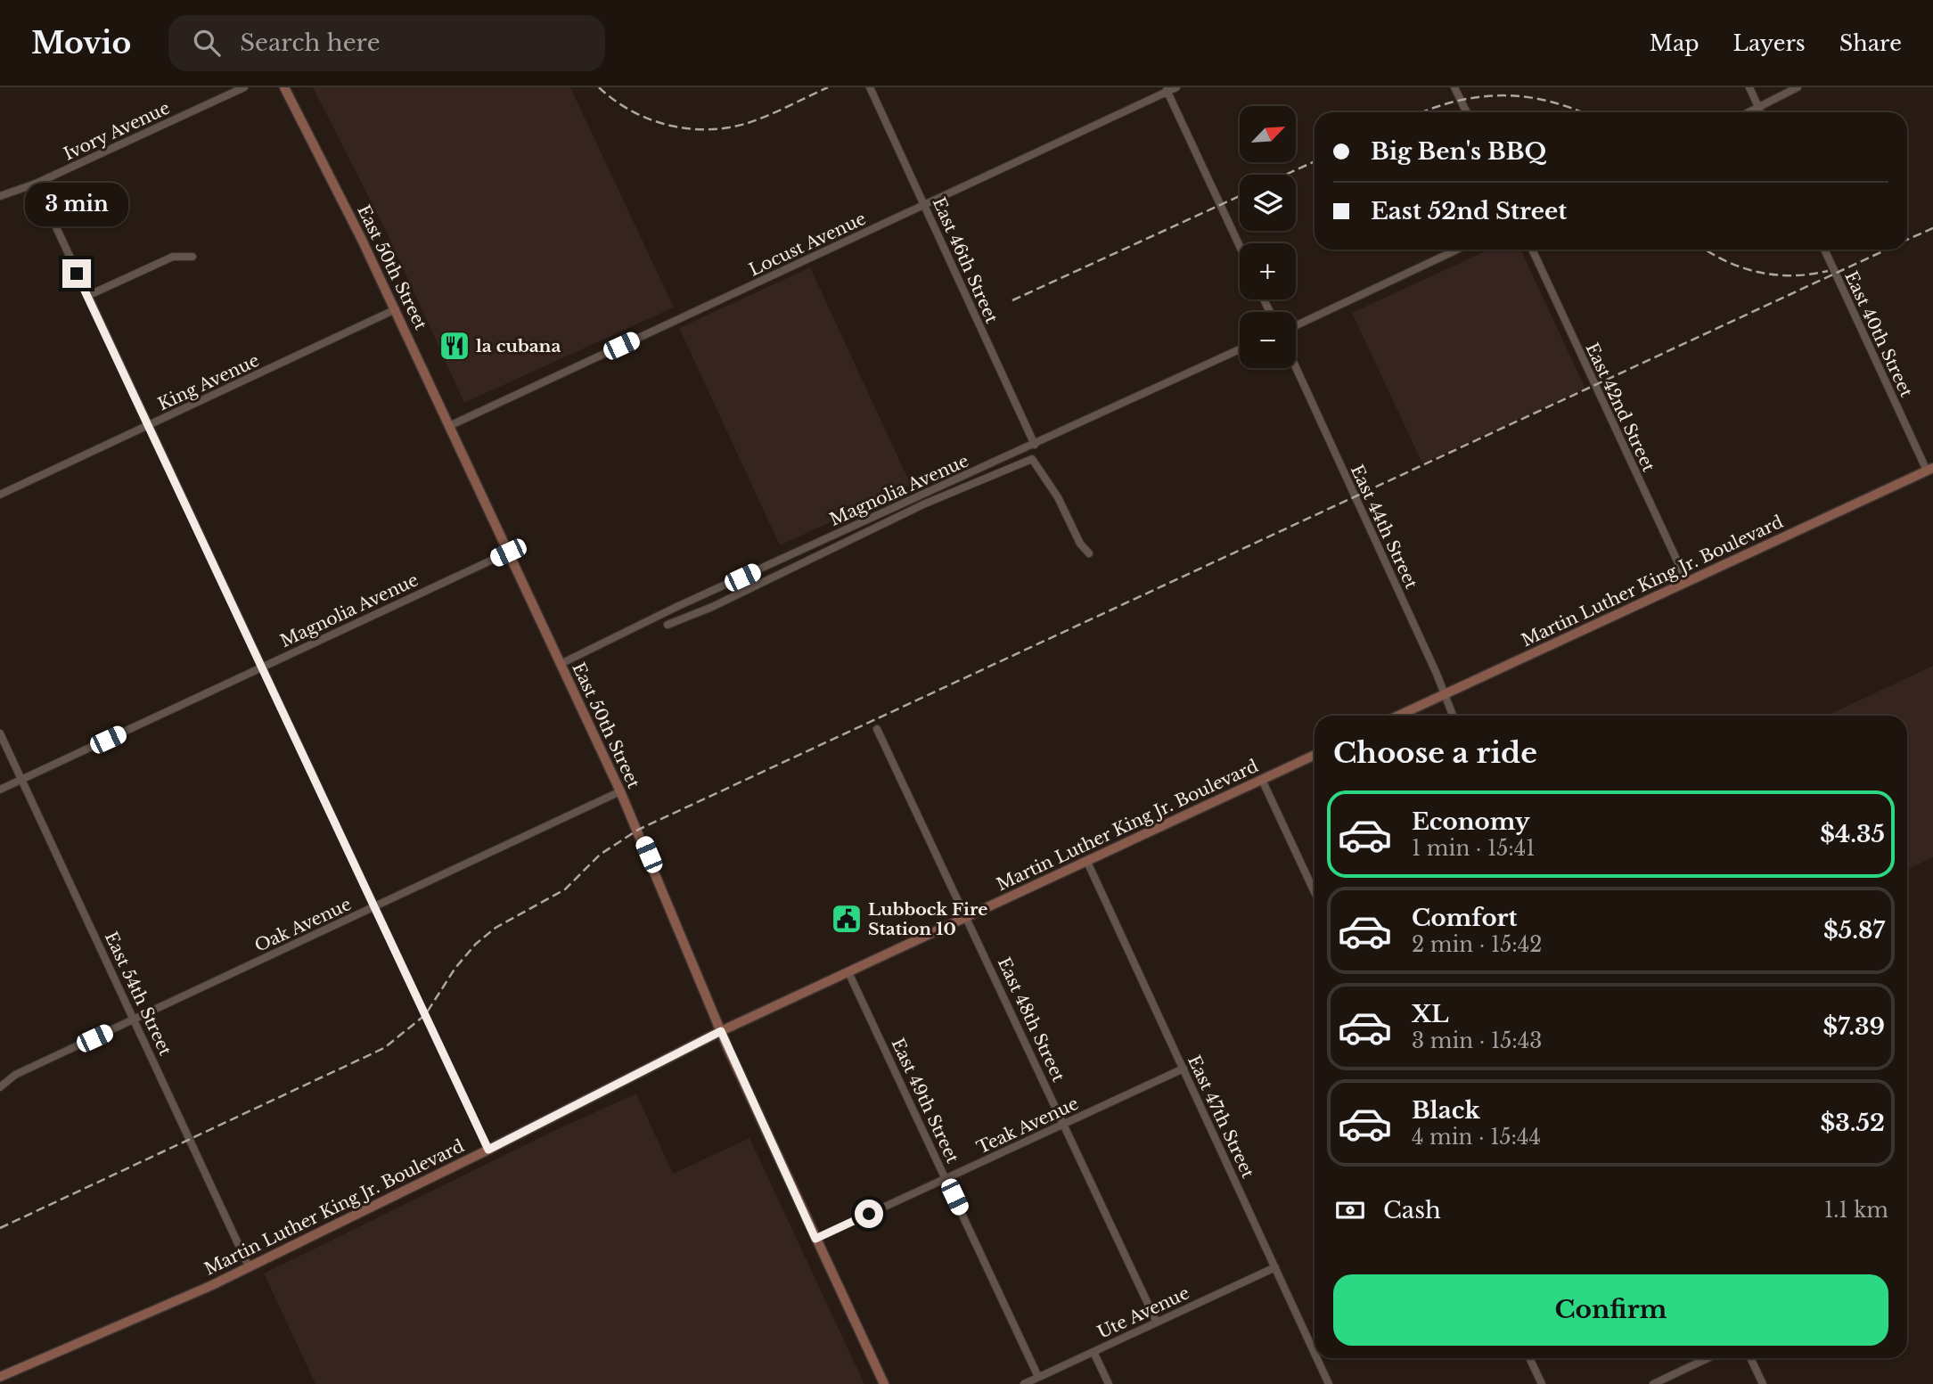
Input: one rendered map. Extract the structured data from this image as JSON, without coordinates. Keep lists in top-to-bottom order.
{
  "streets": {
    "main road": ["East 50th Street", "Martin Luther King Jr. Boulevard"],
    "street": [
      "Ivory Avenue",
      "Locust Avenue",
      "East 46th Street",
      "East 40th Street",
      "King Avenue",
      "East 42nd Street",
      "Magnolia Avenue",
      "East 44th Street",
      "Oak Avenue",
      "East 54th Street",
      "East 48th Street",
      "East 49th Street",
      "East 47th Street",
      "Teak Avenue",
      "Ute Avenue"
    ]
  },
  "crossings": [
    ["Locust Avenue", "East 46th Street"],
    ["Locust Avenue", "East 50th Street"],
    ["East 46th Street", "Magnolia Avenue"],
    ["East 50th Street", "King Avenue"],
    ["East 50th Street", "Magnolia Avenue"],
    ["East 50th Street", "Martin Luther King Jr. Boulevard"],
    ["East 50th Street", "Oak Avenue"],
    ["East 50th Street", "Teak Avenue"],
    ["East 40th Street", "Martin Luther King Jr. Boulevard"],
    ["East 42nd Street", "Martin Luther King Jr. Boulevard"],
    ["Magnolia Avenue", "East 54th Street"],
    ["East 44th Street", "Martin Luther King Jr. Boulevard"],
    ["Martin Luther King Jr. Boulevard", "East 54th Street"],
    ["Martin Luther King Jr. Boulevard", "East 48th Street"],
    ["Martin Luther King Jr. Boulevard", "East 49th Street"],
    ["Martin Luther King Jr. Boulevard", "East 47th Street"],
    ["Oak Avenue", "East 54th Street"],
    ["East 48th Street", "Teak Avenue"],
    ["East 48th Street", "Ute Avenue"],
    ["East 49th Street", "Teak Avenue"],
    ["East 49th Street", "Ute Avenue"],
    ["East 47th Street", "Teak Avenue"],
    ["East 47th Street", "Ute Avenue"]
  ],
  "places": {
    "restaurant": ["la cubana"],
    "public building": ["Lubbock Fire Station 10"]
  },
  "north": "top right",
  "page": {
    "header": "Movio",
    "search": "Search here",
    "nav": ["Map", "Layers", "Share"],
    "map_buttons": ["+", "−"],
    "banner": ["Big Ben's BBQ", "East 52nd Street"],
    "bubble": "3 min",
    "heading": "Choose a ride",
    "list": [
      {
        "name": "Economy",
        "note": "1 min · 15:41",
        "value": "$4.35"
      },
      {
        "name": "Comfort",
        "note": "2 min · 15:42",
        "value": "$5.87"
      },
      {
        "name": "XL",
        "note": "3 min · 15:43",
        "value": "$7.39"
      },
      {
        "name": "Black",
        "note": "4 min · 15:44",
        "value": "$3.52"
      }
    ],
    "pay": ["Cash", "1.1 km"],
    "buttons": "Confirm"
  }
}
